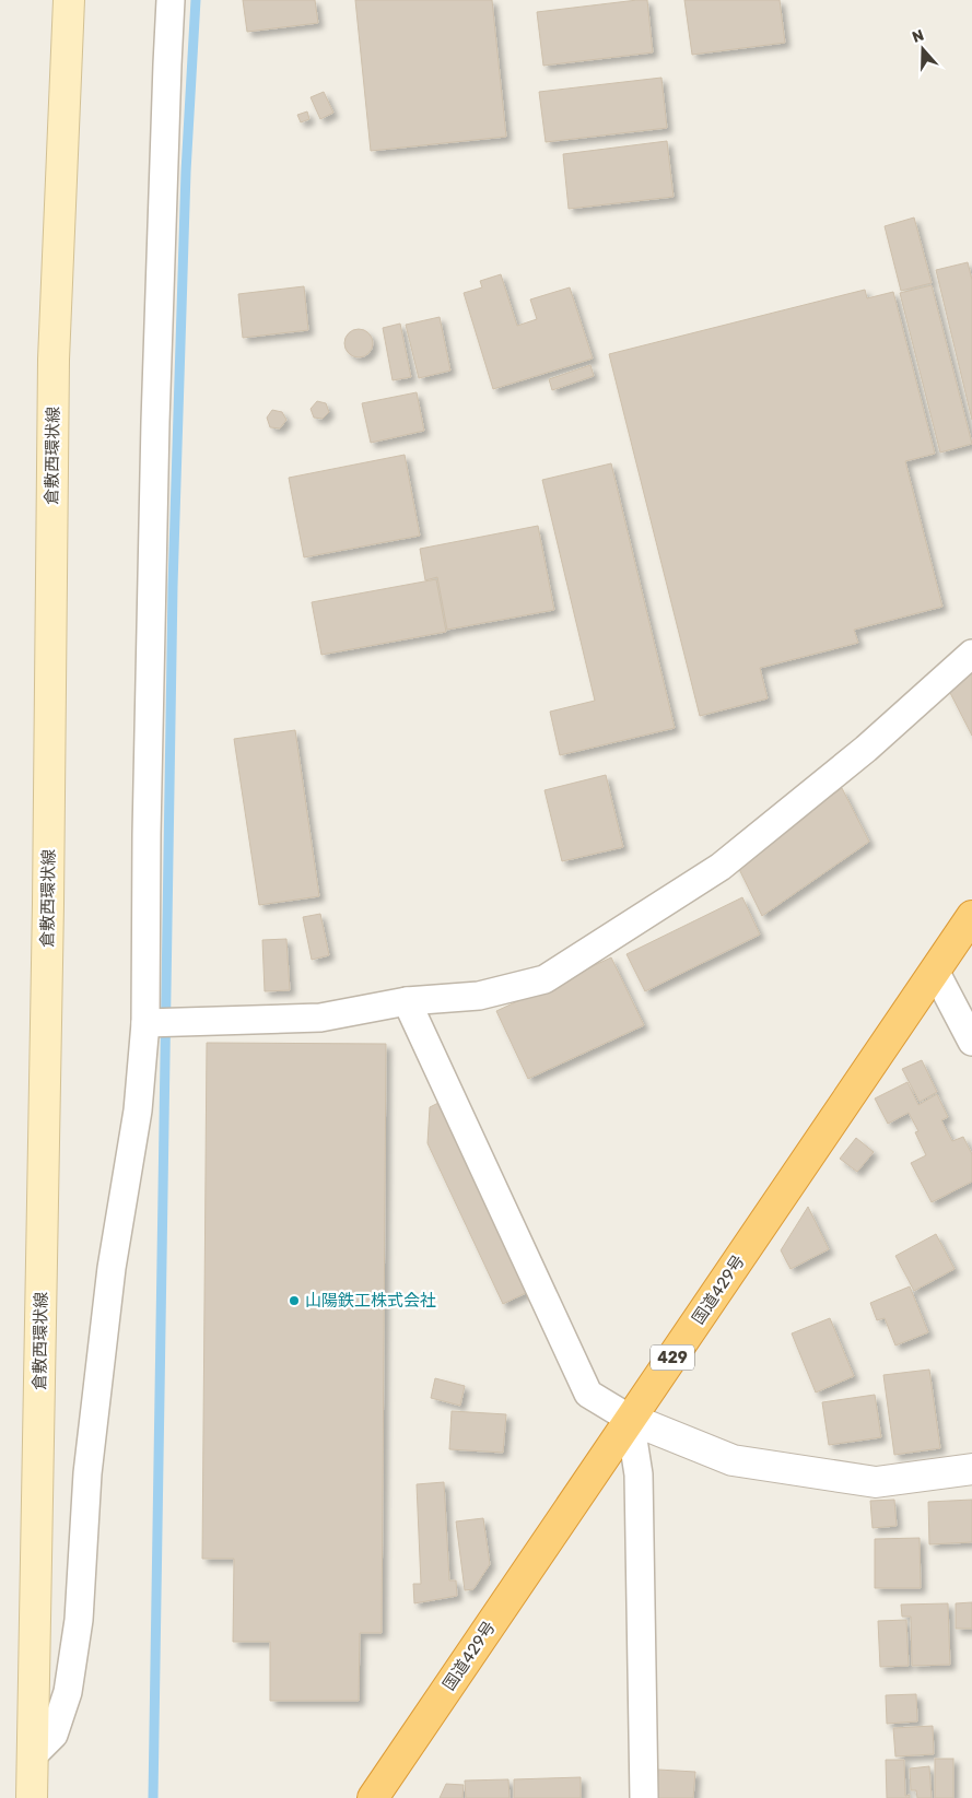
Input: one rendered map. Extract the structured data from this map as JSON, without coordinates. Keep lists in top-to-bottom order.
{
  "streets": {
    "highway": ["国道429号", "429"],
    "main road": ["倉敷西環状線"]
  },
  "places": ["山陽鉄工株式会社"],
  "north": "top"
}
